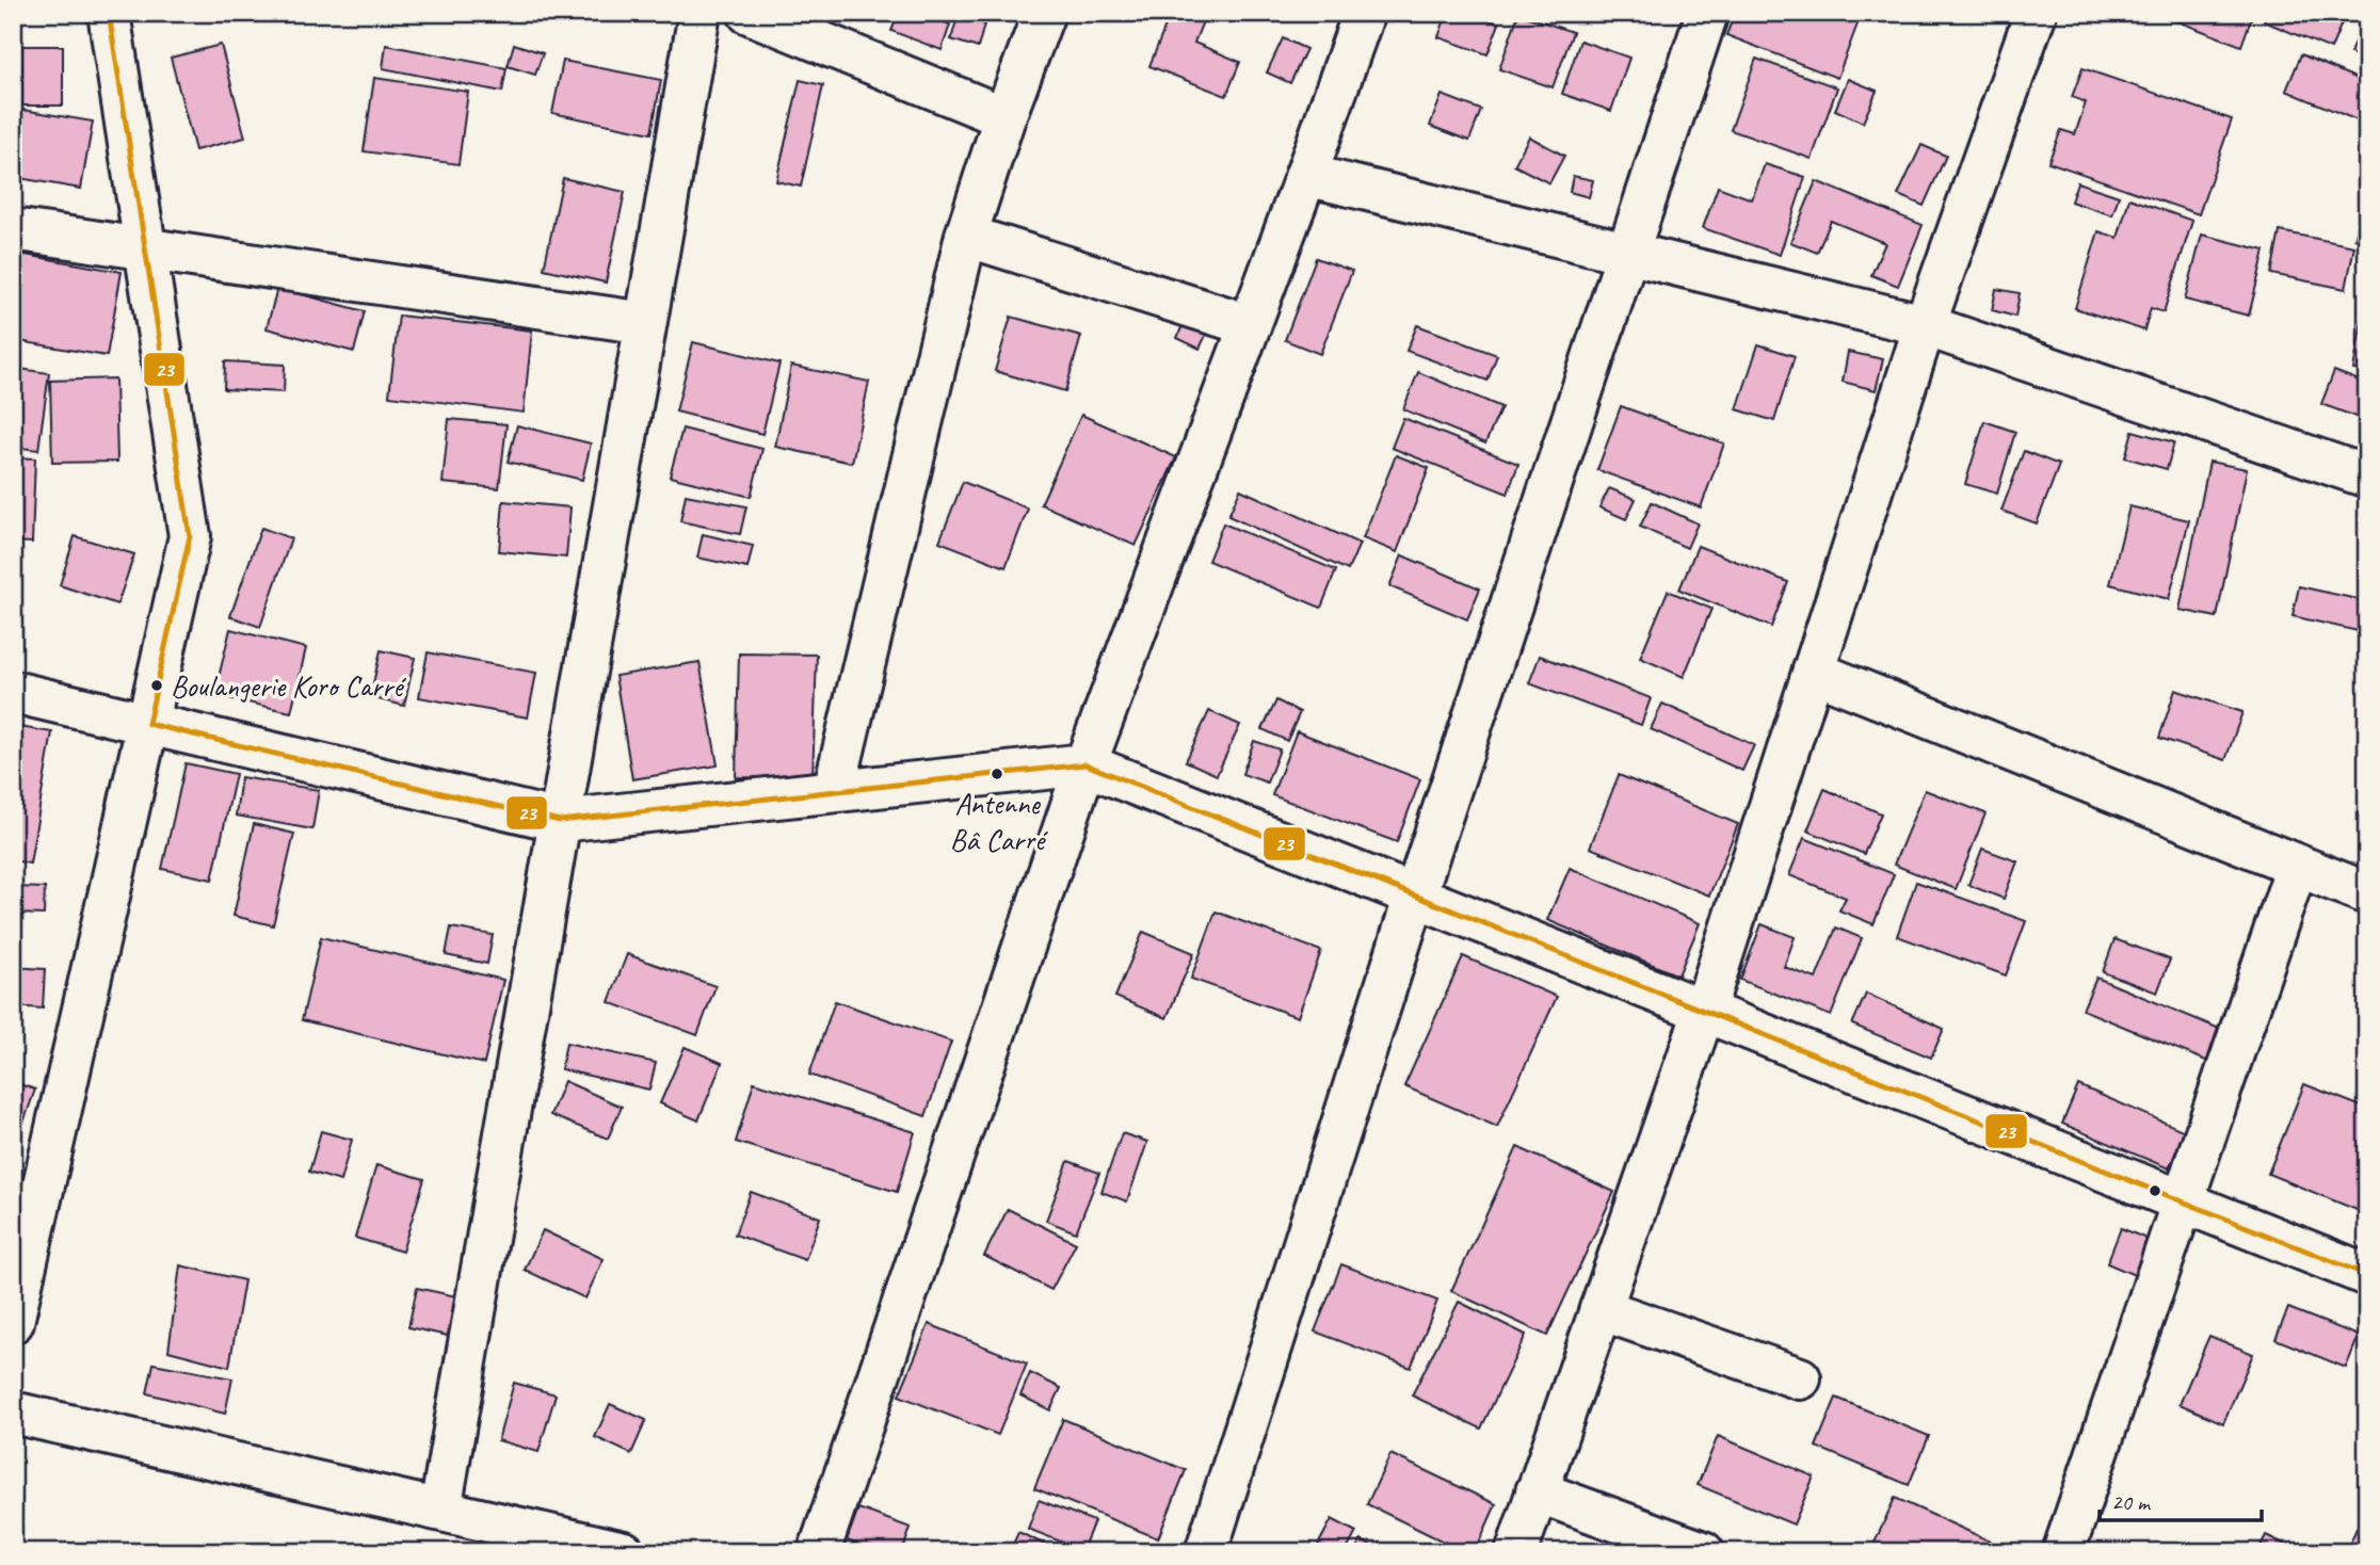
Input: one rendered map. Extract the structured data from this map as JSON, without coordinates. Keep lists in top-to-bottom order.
{
  "places": ["Boulangerie Koro Carré", "Antenne Bâ Carré"],
  "lines": ["transit line 23"],
  "scale_bar": "20 m"
}
